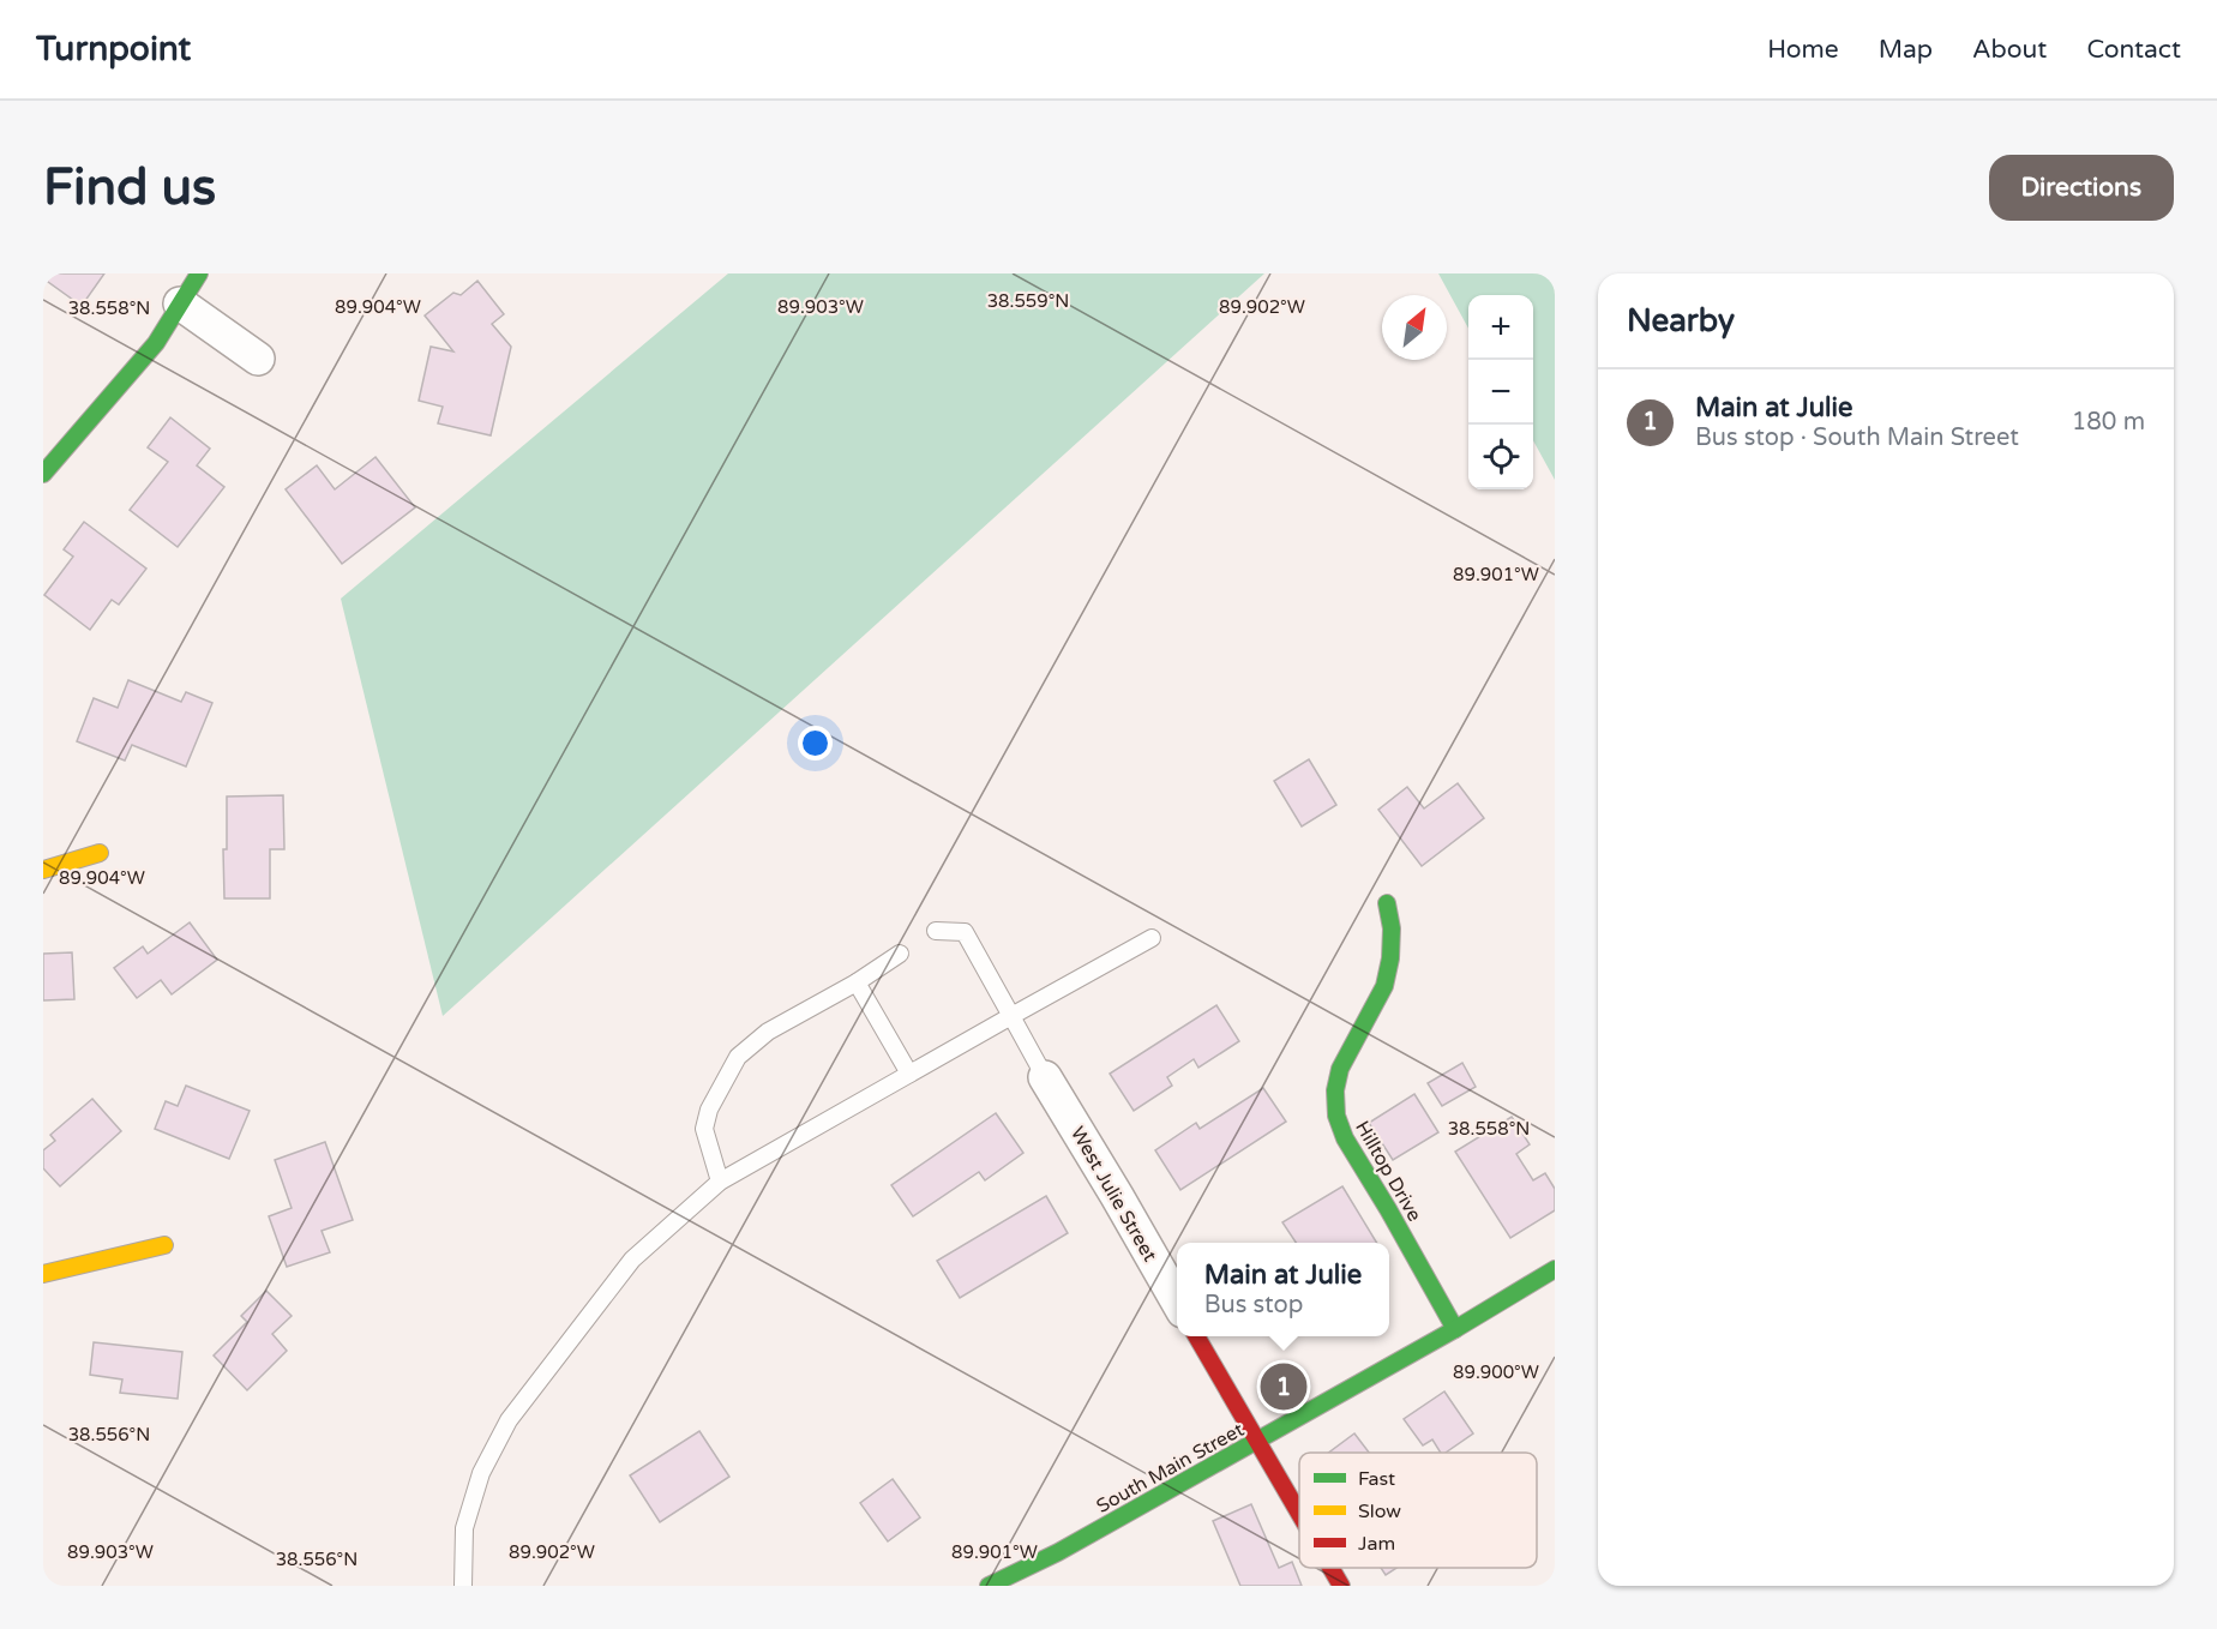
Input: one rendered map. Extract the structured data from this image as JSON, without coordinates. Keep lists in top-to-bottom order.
{
  "streets": {
    "street": ["Hilltop Drive", "West Julie Street", "South Main Street"]
  },
  "crossings": [
    ["Hilltop Drive", "South Main Street"]
  ],
  "legend": ["Fast", "Slow", "Jam"],
  "north": "top right",
  "page": {
    "header": "Turnpoint",
    "nav": [
      "Home",
      "Map",
      "About",
      "Contact"
    ],
    "buttons": "Directions",
    "title": "Find us",
    "heading": "Nearby",
    "map_buttons": ["+", "−"],
    "list": [
      {
        "mark": "1",
        "name": "Main at Julie",
        "note": "Bus stop · South Main Street",
        "value": "180 m"
      }
    ],
    "popup": ["Main at Julie", "Bus stop"],
    "pins": "1"
  },
  "coordinates": [
    "38.559°N",
    "89.904°W",
    "89.903°W",
    "89.902°W",
    "38.558°N",
    "89.901°W",
    "89.900°W",
    "38.556°N"
  ]
}
